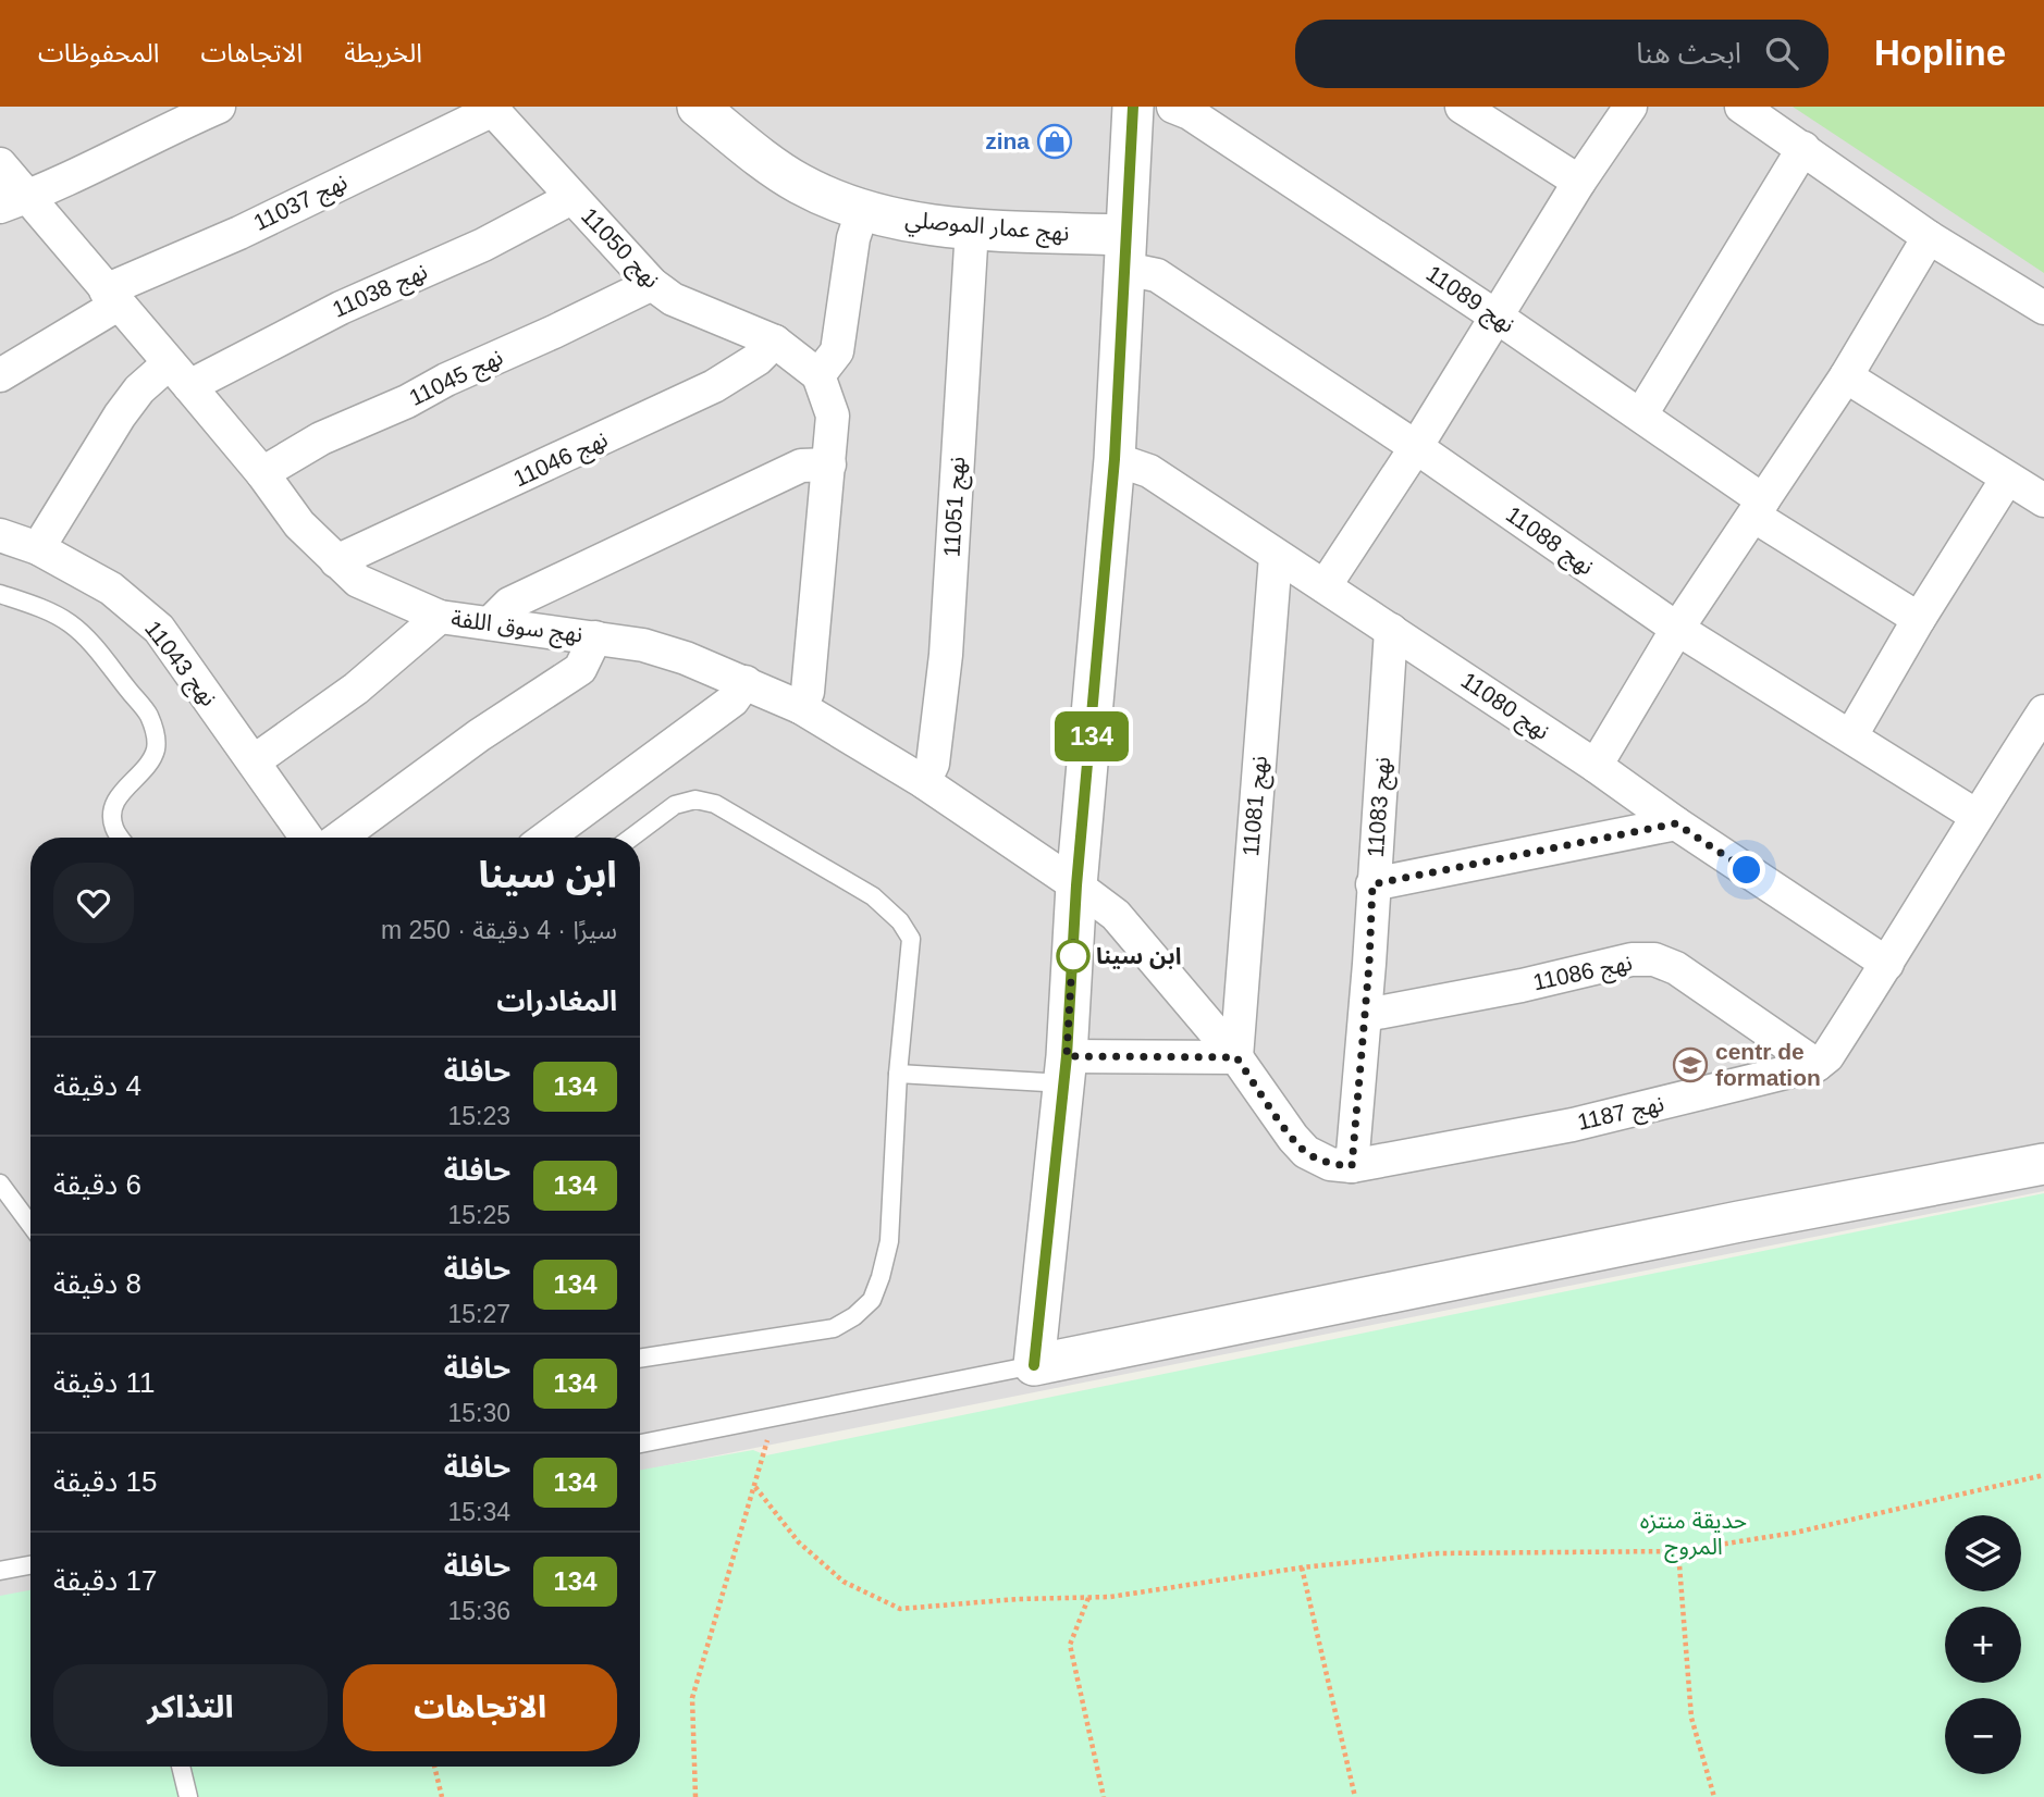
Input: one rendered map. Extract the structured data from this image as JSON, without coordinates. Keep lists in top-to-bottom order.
{
  "streets": {
    "street": [
      "نهج 11037",
      "نهج عمار الموصلي",
      "نهج 11050",
      "نهج 11038",
      "نهج 11089",
      "نهج 11045",
      "نهج 11046",
      "نهج 11051",
      "نهج 11088",
      "نهج سوق اللفة",
      "نهج 11043",
      "نهج 11080",
      "نهج 11081",
      "نهج 11083",
      "نهج 11086",
      "نهج 1187"
    ]
  },
  "crossings": [
    ["نهج 11037", "نهج 11050"],
    ["نهج 11037", "نهج سوق اللفة"],
    ["نهج عمار الموصلي", "نهج 11051"],
    ["نهج عمار الموصلي", "نهج 11088"],
    ["نهج 11050", "نهج 11038"],
    ["نهج 11050", "نهج 11045"],
    ["نهج 11050", "نهج 11046"],
    ["نهج 11038", "نهج سوق اللفة"],
    ["نهج 11038", "نهج 11043"],
    ["نهج 11045", "نهج سوق اللفة"],
    ["نهج 11046", "نهج سوق اللفة"],
    ["نهج 11051", "نهج سوق اللفة"],
    ["نهج سوق اللفة", "نهج 1187"],
    ["نهج 11080", "نهج 11081"],
    ["نهج 11080", "نهج 11083"],
    ["نهج 11081", "نهج 1187"],
    ["نهج 11083", "نهج 11086"],
    ["نهج 11083", "نهج 1187"],
    ["نهج 11086", "نهج 1187"]
  ],
  "parks": ["حديقة منتزه المروج"],
  "places": {
    "shop": ["zina"],
    "other": ["ابن سينا"],
    "school or university": ["centr de formation"]
  },
  "lines": ["bus line 134"],
  "page": {
    "header": "Hopline",
    "search": "ابحث هنا",
    "nav": ["الخريطة", "الاتجاهات", "المحفوظات"],
    "on_map": "134",
    "heading": [
      ["ابن سينا", "سيرًا · 4 دقيقة · 250 m"],
      "المغادرات"
    ],
    "list": [
      {
        "mark": "134",
        "name": "حافلة",
        "note": "15:23",
        "value": "4 دقيقة"
      },
      {
        "mark": "134",
        "name": "حافلة",
        "note": "15:25",
        "value": "6 دقيقة"
      },
      {
        "mark": "134",
        "name": "حافلة",
        "note": "15:27",
        "value": "8 دقيقة"
      },
      {
        "mark": "134",
        "name": "حافلة",
        "note": "15:30",
        "value": "11 دقيقة"
      },
      {
        "mark": "134",
        "name": "حافلة",
        "note": "15:34",
        "value": "15 دقيقة"
      },
      {
        "mark": "134",
        "name": "حافلة",
        "note": "15:36",
        "value": "17 دقيقة"
      }
    ],
    "map_buttons": ["+", "−"],
    "buttons": ["الاتجاهات", "التذاكر"]
  }
}
